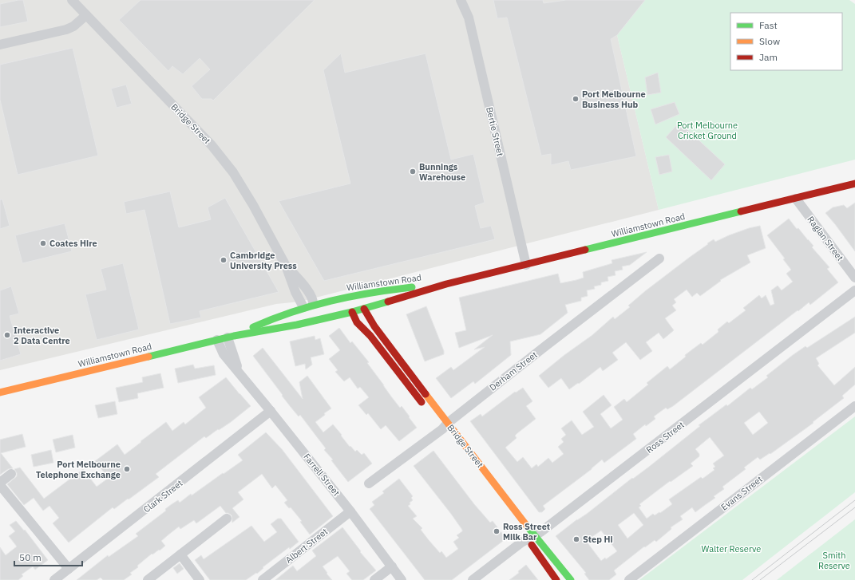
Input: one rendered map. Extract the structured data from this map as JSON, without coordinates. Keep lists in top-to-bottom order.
{
  "streets": {
    "main road": ["Bridge Street", "Williamstown Road"],
    "street": [
      "Bertie Street",
      "Raglan Street",
      "Derham Street",
      "Ross Street",
      "Farrell Street",
      "Evans Street",
      "Clark Street",
      "Albert Street"
    ]
  },
  "crossings": [
    ["Bridge Street", "Williamstown Road"],
    ["Bridge Street", "Derham Street"],
    ["Bridge Street", "Ross Street"],
    ["Bertie Street", "Williamstown Road"],
    ["Williamstown Road", "Raglan Street"],
    ["Williamstown Road", "Farrell Street"],
    ["Farrell Street", "Clark Street"],
    ["Farrell Street", "Albert Street"]
  ],
  "parks": ["Port Melbourne Cricket Ground", "Walter Reserve", "Smith Reserve"],
  "places": [
    "Port Melbourne Business Hub",
    "Bunnings Warehouse",
    "Coates Hire",
    "Cambridge University Press",
    "Interactive 2 Data Centre",
    "Port Melbourne Telephone Exchange",
    "Ross Street Milk Bar",
    "Step Hi"
  ],
  "legend": ["Fast", "Slow", "Jam"],
  "scale_bar": "50 m"
}
